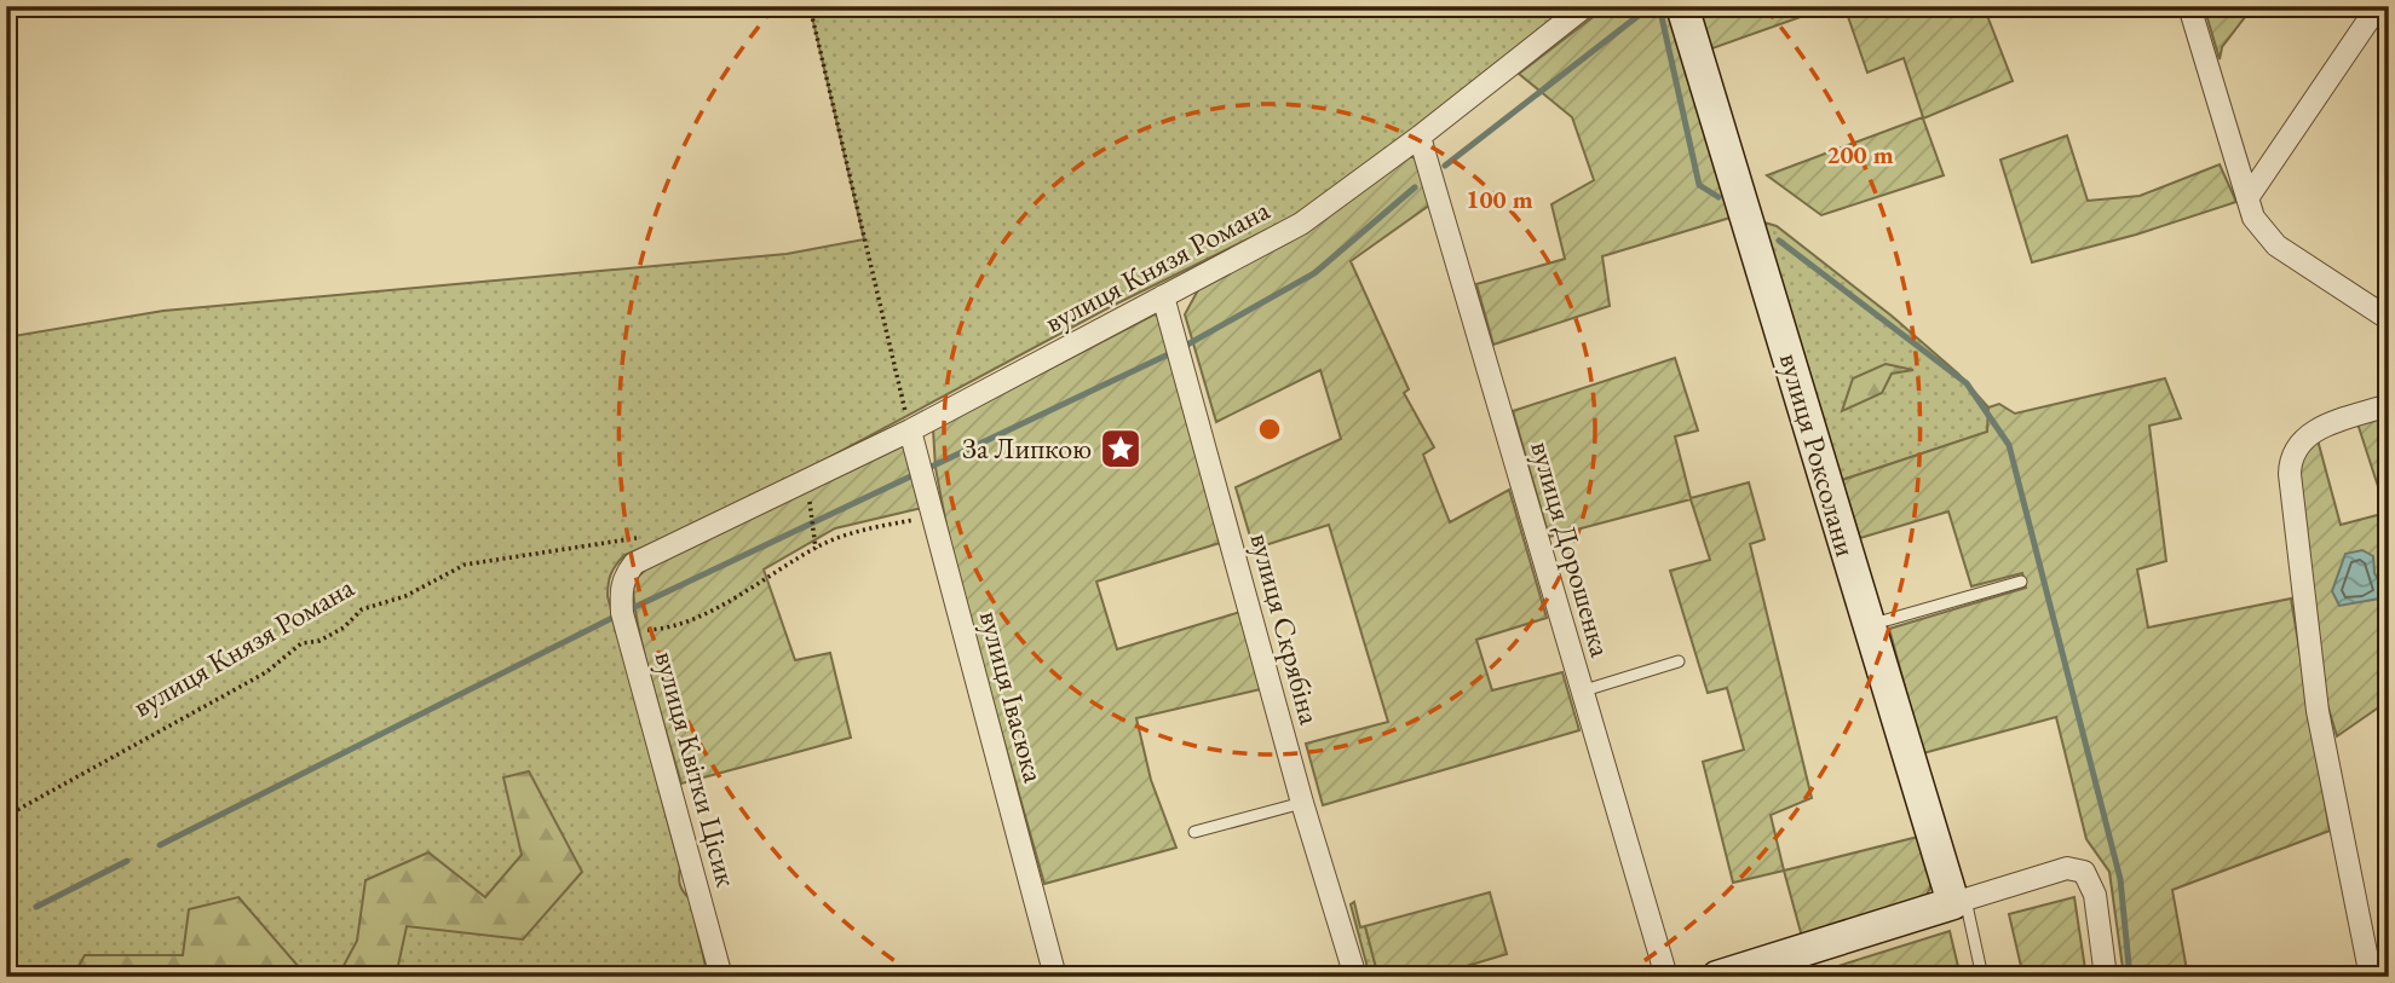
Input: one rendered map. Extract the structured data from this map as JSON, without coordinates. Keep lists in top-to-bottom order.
{
  "streets": {
    "street": [
      "вулиця Князя Романа",
      "вулиця Роксолани",
      "вулиця Дорошенка",
      "вулиця Скрябіна",
      "вулиця Івасюка",
      "вулиця Квітки Цісик"
    ]
  },
  "crossings": [
    ["вулиця Князя Романа", "вулиця Дорошенка"],
    ["вулиця Князя Романа", "вулиця Скрябіна"],
    ["вулиця Князя Романа", "вулиця Івасюка"],
    ["вулиця Князя Романа", "вулиця Квітки Цісик"]
  ],
  "places": {
    "place": ["За Липкою"]
  },
  "rings": ["200 m", "100 m"]
}
